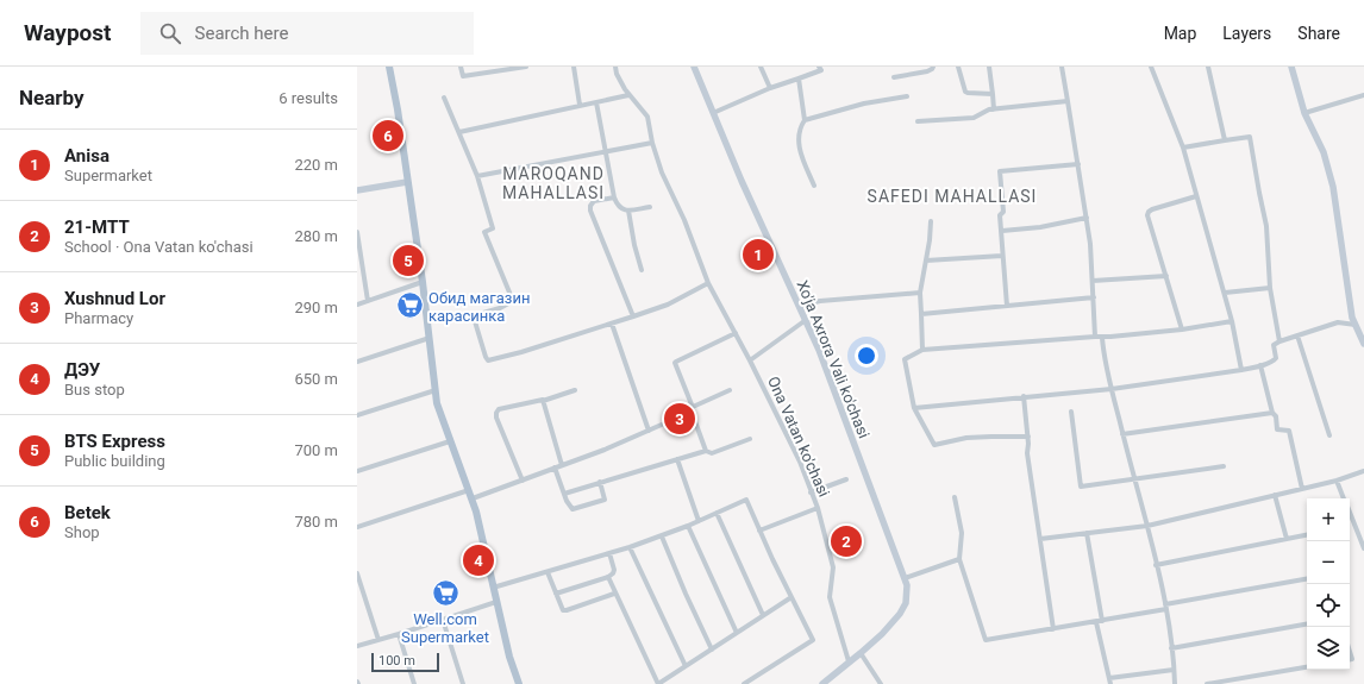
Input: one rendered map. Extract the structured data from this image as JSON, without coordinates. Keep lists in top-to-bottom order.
{
  "streets": {
    "street": ["Xo'ja Axrora Vali ko'chasi", "Ona Vatan ko'chasi"]
  },
  "crossings": [
    ["Xo'ja Axrora Vali ko'chasi", "Ona Vatan ko'chasi"]
  ],
  "districts": ["MAROQAND MAHALLASI", "SAFEDI MAHALLASI"],
  "places": {
    "supermarket": ["Обид магазин карасинка", "Well.com Supermarket"]
  },
  "scale_bar": "100 m",
  "page": {
    "header": "Waypost",
    "search": "Search here",
    "nav": ["Map", "Layers", "Share"],
    "heading": ["Nearby", "6 results"],
    "pins": [
      "6",
      "1",
      "5",
      "3",
      "2",
      "4"
    ],
    "list": [
      {
        "mark": "1",
        "name": "Anisa",
        "note": "Supermarket",
        "value": "220 m"
      },
      {
        "mark": "2",
        "name": "21-MTT",
        "note": "School · Ona Vatan ko'chasi",
        "value": "280 m"
      },
      {
        "mark": "3",
        "name": "Xushnud Lor",
        "note": "Pharmacy",
        "value": "290 m"
      },
      {
        "mark": "4",
        "name": "ДЭУ",
        "note": "Bus stop",
        "value": "650 m"
      },
      {
        "mark": "5",
        "name": "BTS Express",
        "note": "Public building",
        "value": "700 m"
      },
      {
        "mark": "6",
        "name": "Betek",
        "note": "Shop",
        "value": "780 m"
      }
    ],
    "map_buttons": ["+", "−"],
    "scale": "100 m"
  }
}
